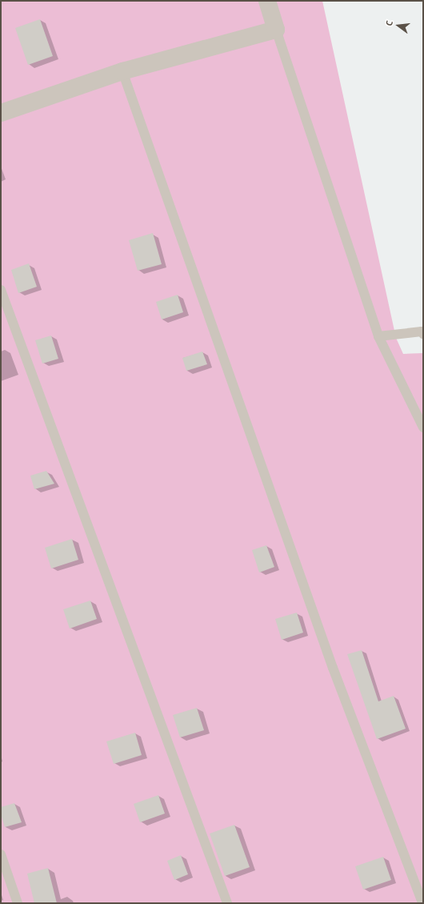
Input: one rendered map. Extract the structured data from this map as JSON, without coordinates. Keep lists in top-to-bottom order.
{
  "north": "left"
}
